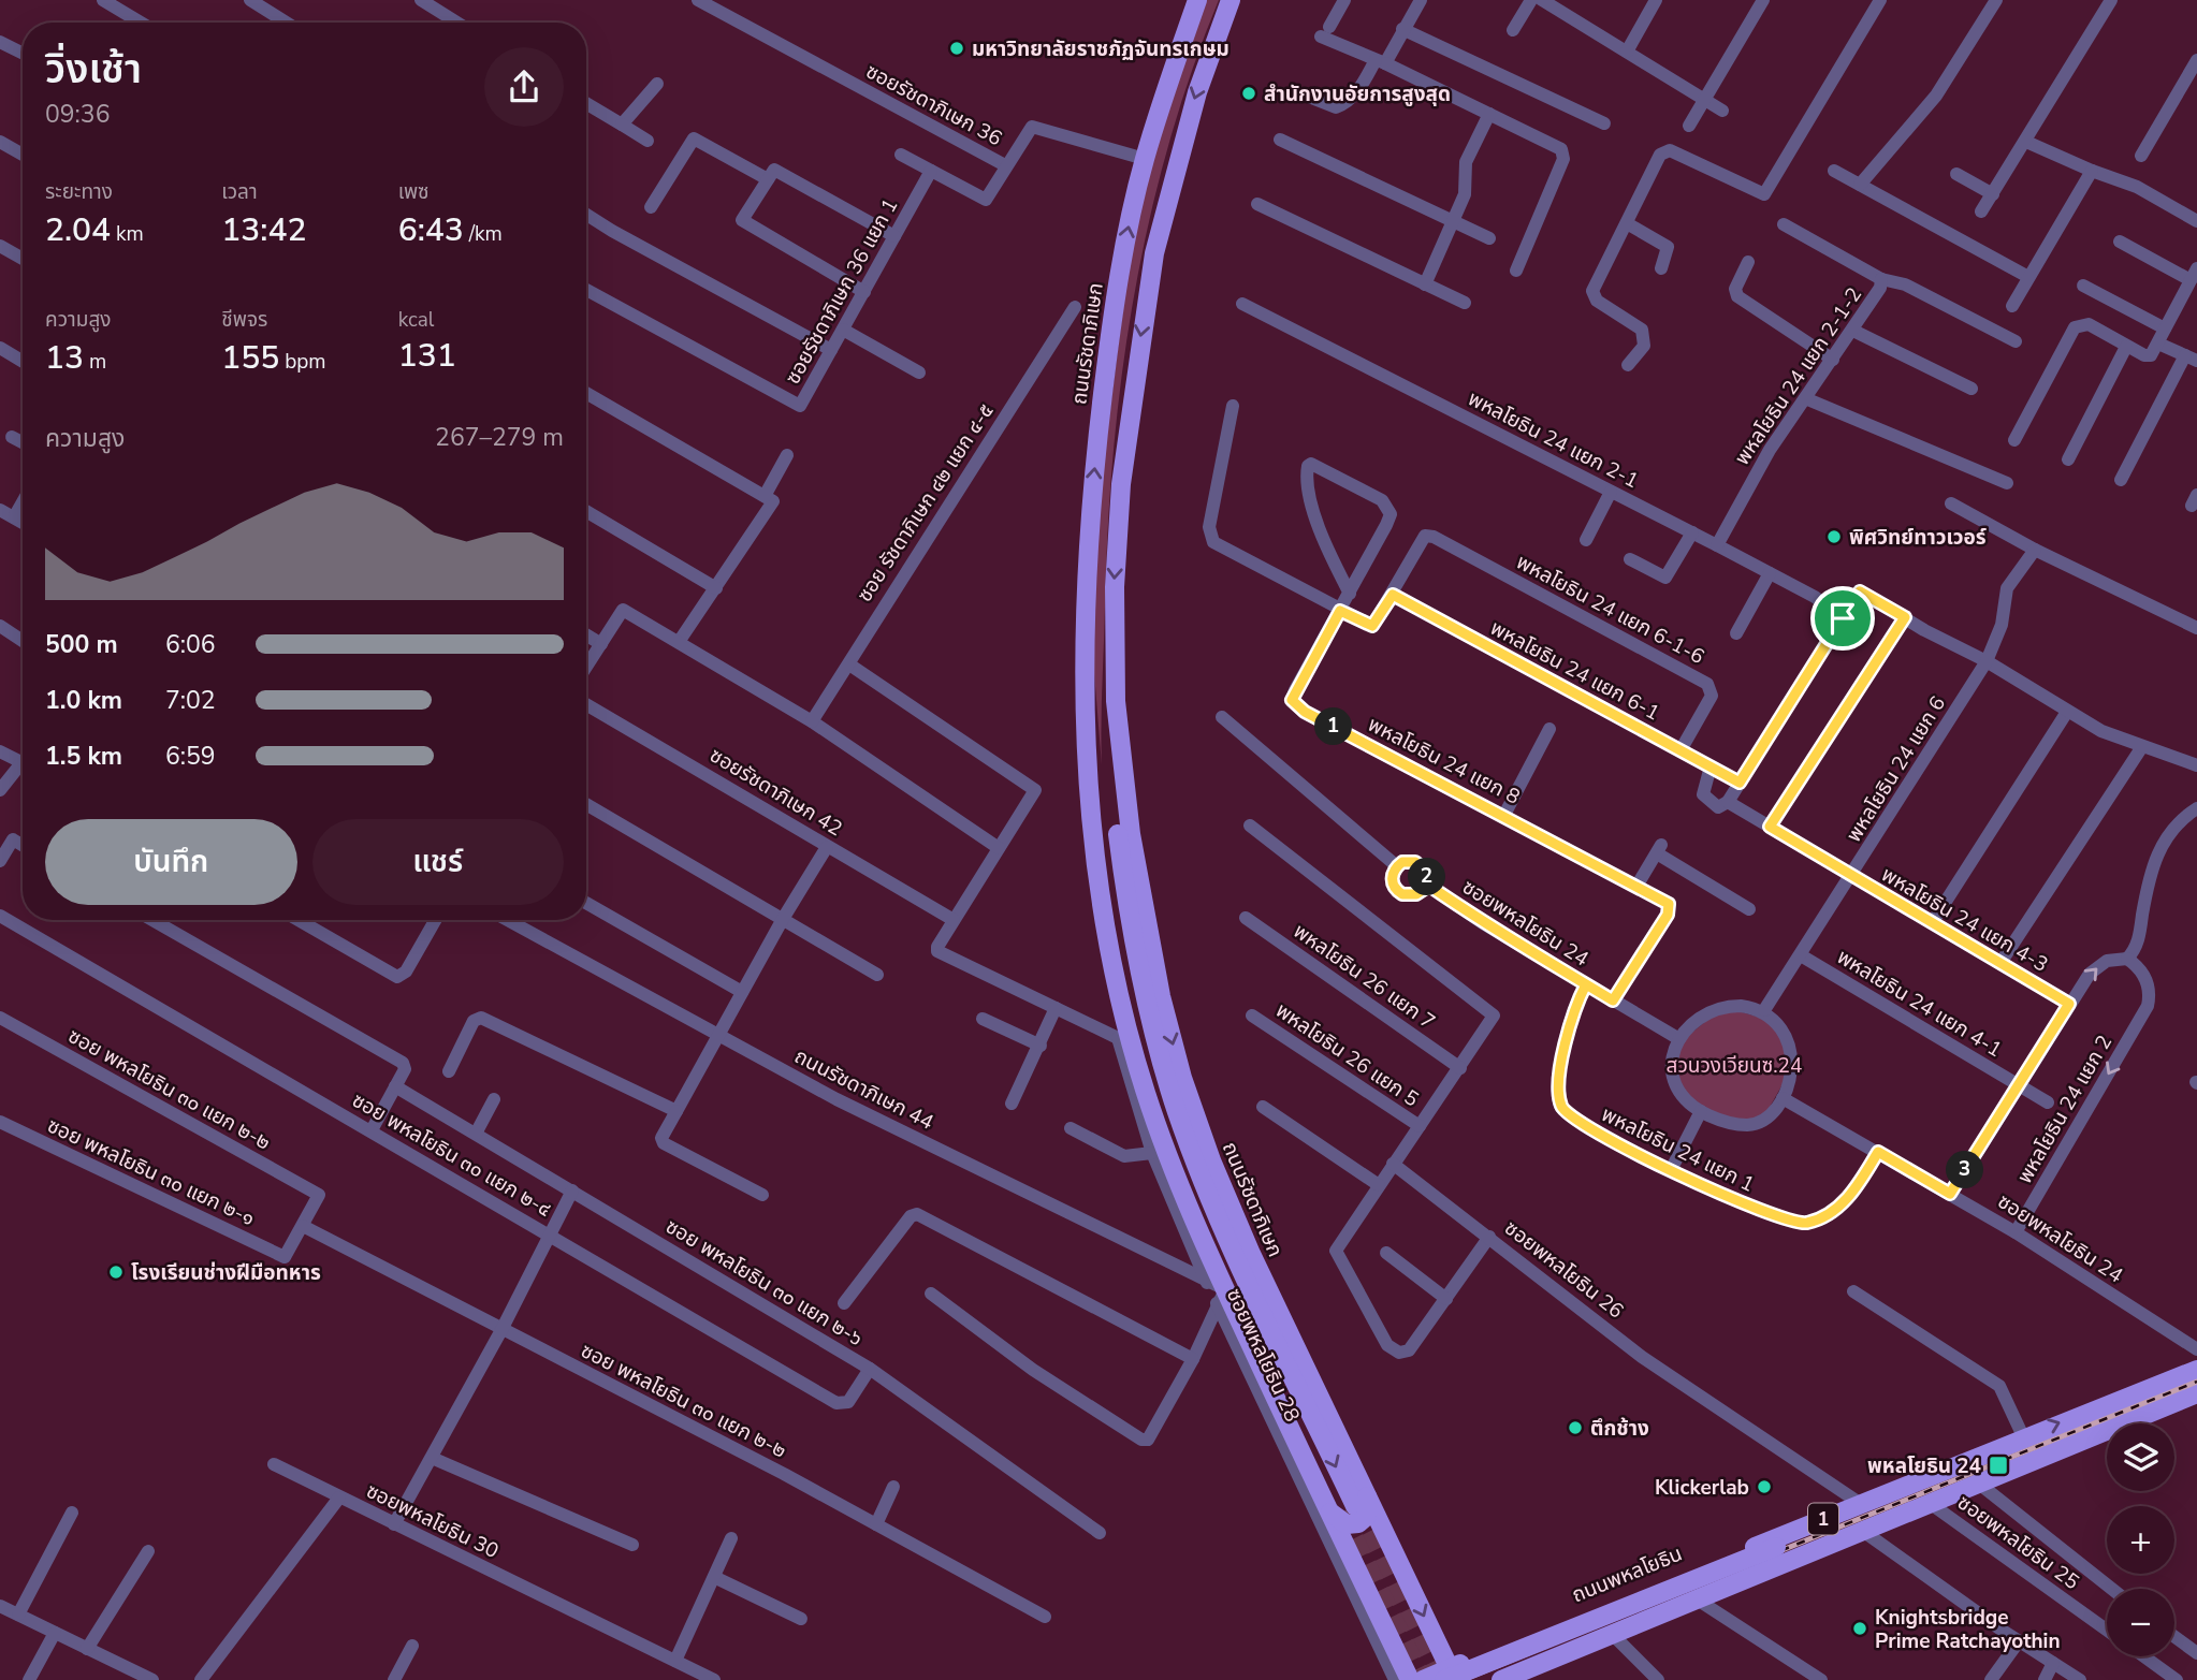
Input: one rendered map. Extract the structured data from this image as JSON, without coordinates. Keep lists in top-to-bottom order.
{
  "streets": {
    "main road": ["ถนนรัชดาภิเษก", "1", "ถนนพหลโยธิน"],
    "street": [
      "ซอยรัชดาภิเษก 36",
      "ซอยรัชดาภิเษก 36 แยก 1",
      "พหลโยธิน 24 แยก 2-1-2",
      "พหลโยธิน 24 แยก 2-1",
      "ซอย รัชดาภิเษก ๔๒ แยก ๔-๕",
      "พหลโยธิน 24 แยก 6-1-6",
      "พหลโยธิน 24 แยก 6-1",
      "พหลโยธิน 24 แยก 8",
      "พหลโยธิน 24 แยก 6",
      "ซอยรัชดาภิเษก 42",
      "พหลโยธิน 24 แยก 4-3",
      "ซอยพหลโยธิน 24",
      "พหลโยธิน 26 แยก 7",
      "พหลโยธิน 24 แยก 4-1",
      "พหลโยธิน 26 แยก 5",
      "ซอย พหลโยธิน ๓๐ แยก ๒-๒",
      "ถนนรัชดาภิเษก 44",
      "พหลโยธิน 24 แยก 2",
      "พหลโยธิน 24 แยก 1",
      "ซอย พหลโยธิน ๓๐ แยก ๒-๔",
      "ซอย พหลโยธิน ๓๐ แยก ๒-๑",
      "ซอยพหลโยธิน 26",
      "ซอย พหลโยธิน ๓๐ แยก ๒-๖",
      "ซอยพหลโยธิน 28",
      "ซอยพหลโยธิน 30",
      "ซอยพหลโยธิน 25"
    ]
  },
  "crossings": [
    ["ซอยรัชดาภิเษก 36", "ถนนรัชดาภิเษก"],
    ["ถนนรัชดาภิเษก", "ถนนรัชดาภิเษก 44"],
    ["ถนนรัชดาภิเษก", "ซอยพหลโยธิน 28"],
    ["ถนนรัชดาภิเษก", "ถนนพหลโยธิน"],
    ["พหลโยธิน 24 แยก 2-1-2", "พหลโยธิน 24 แยก 2-1"],
    ["พหลโยธิน 24 แยก 6-1-6", "พหลโยธิน 24 แยก 6-1"],
    ["พหลโยธิน 24 แยก 6-1", "พหลโยธิน 24 แยก 4-3"],
    ["พหลโยธิน 24 แยก 8", "ซอยพหลโยธิน 24"],
    ["พหลโยธิน 24 แยก 6", "พหลโยธิน 24 แยก 4-3"],
    ["พหลโยธิน 24 แยก 6", "ซอยพหลโยธิน 24"],
    ["พหลโยธิน 24 แยก 6", "พหลโยธิน 24 แยก 4-1"],
    ["ซอยพหลโยธิน 24", "พหลโยธิน 24 แยก 2"],
    ["ซอยพหลโยธิน 24", "พหลโยธิน 24 แยก 1"],
    ["ซอย พหลโยธิน ๓๐ แยก ๒-๒", "ซอย พหลโยธิน ๓๐ แยก ๒-๑"],
    ["ถนนรัชดาภิเษก 44", "ซอยพหลโยธิน 28"],
    ["ซอย พหลโยธิน ๓๐ แยก ๒-๔", "ซอย พหลโยธิน ๓๐ แยก ๒-๖"],
    ["ซอยพหลโยธิน 26", "ถนนพหลโยธิน"],
    ["ซอยพหลโยธิน 25", "ถนนพหลโยธิน"]
  ],
  "parks": ["สวนวงเวียนซ.24"],
  "places": {
    "other": [
      "มหาวิทยาลัยราชภัฏจันทรเกษม",
      "สำนักงานอัยการสูงสุด",
      "พิศวิทย์ทาวเวอร์",
      "โรงเรียนช่างฝีมือทหาร",
      "ตึกช้าง",
      "Klickerlab",
      "Knightsbridge Prime Ratchayothin"
    ],
    "transit": ["พหลโยธิน 24"]
  },
  "page": {
    "heading": ["วิ่งเช้า", "09:36"],
    "stats": [
      ["ระยะทาง", "2.04 km"],
      ["เวลา", "13:42"],
      ["เพซ", "6:43 /km"],
      ["ความสูง", "13 m"],
      ["ชีพจร", "155 bpm"],
      ["kcal", "131"]
    ],
    "chart": ["ความสูง", "267–279 m"],
    "list": [
      {
        "name": "500 m",
        "note": "6:06"
      },
      {
        "name": "1.0 km",
        "note": "7:02"
      },
      {
        "name": "1.5 km",
        "note": "6:59"
      }
    ],
    "pins": ["1", "2", "3"],
    "buttons": ["บันทึก", "แชร์"],
    "map_buttons": ["+", "−"]
  }
}
